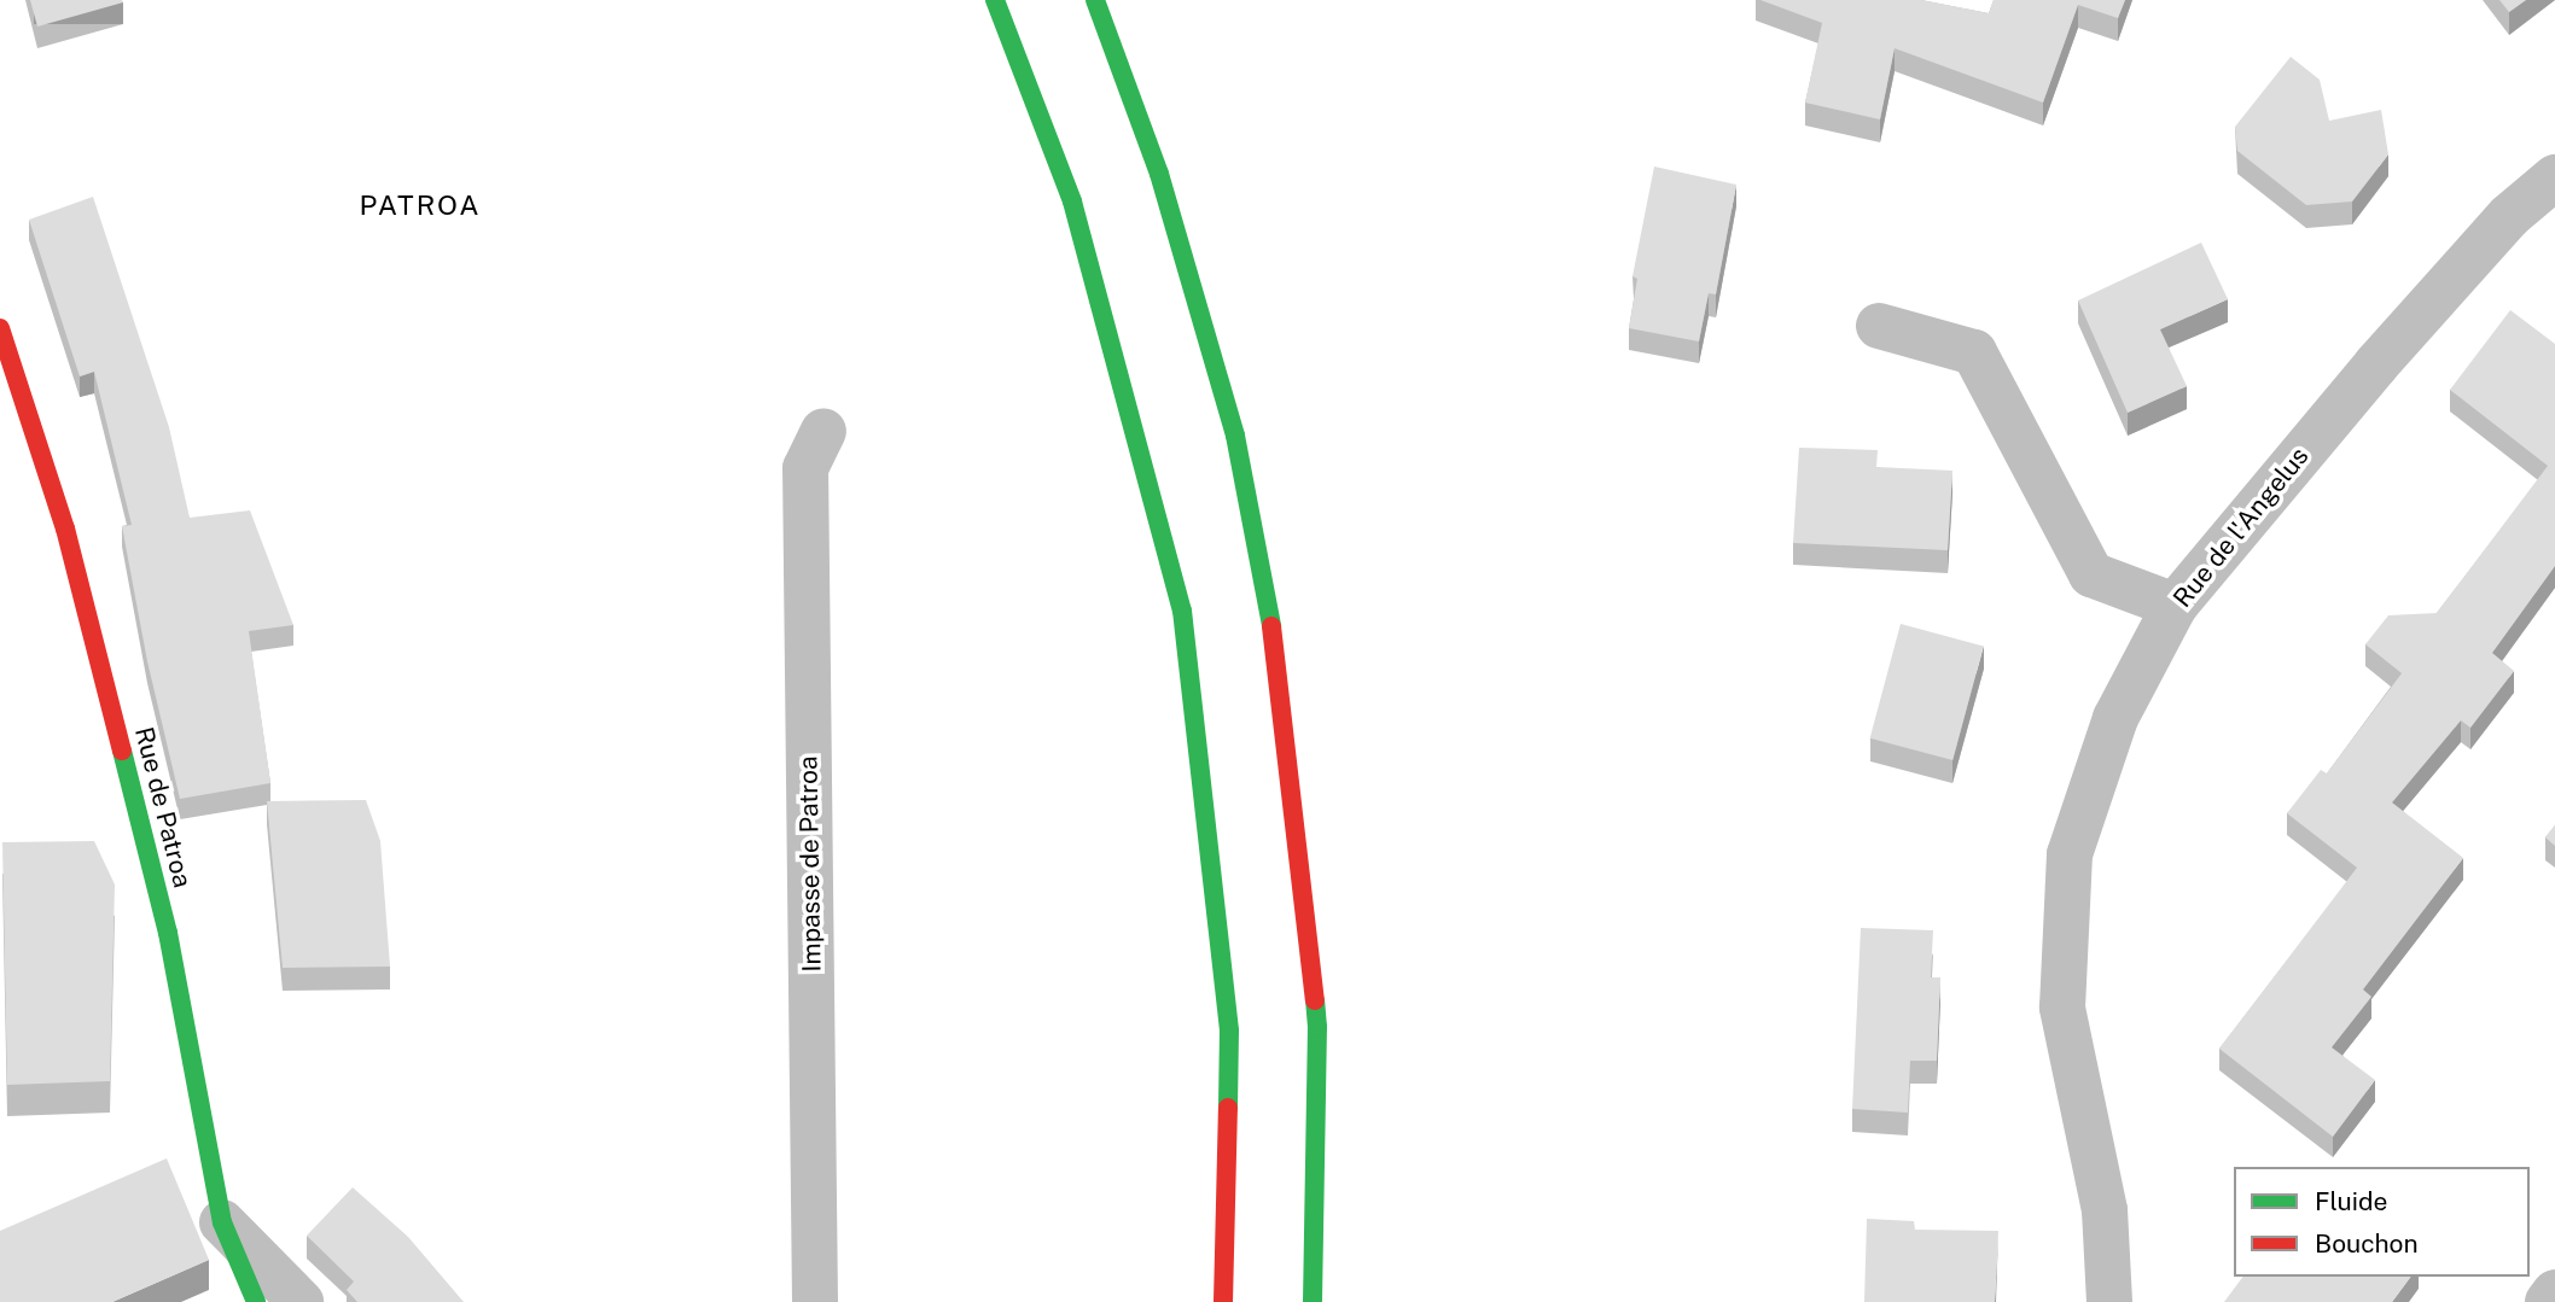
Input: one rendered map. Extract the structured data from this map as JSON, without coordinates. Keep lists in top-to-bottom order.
{
  "streets": {
    "main road": ["Rue de Patroa"],
    "street": ["Rue de l'Angelus", "Impasse de Patroa"]
  },
  "districts": ["PATROA"],
  "legend": ["Fluide", "Bouchon"]
}
